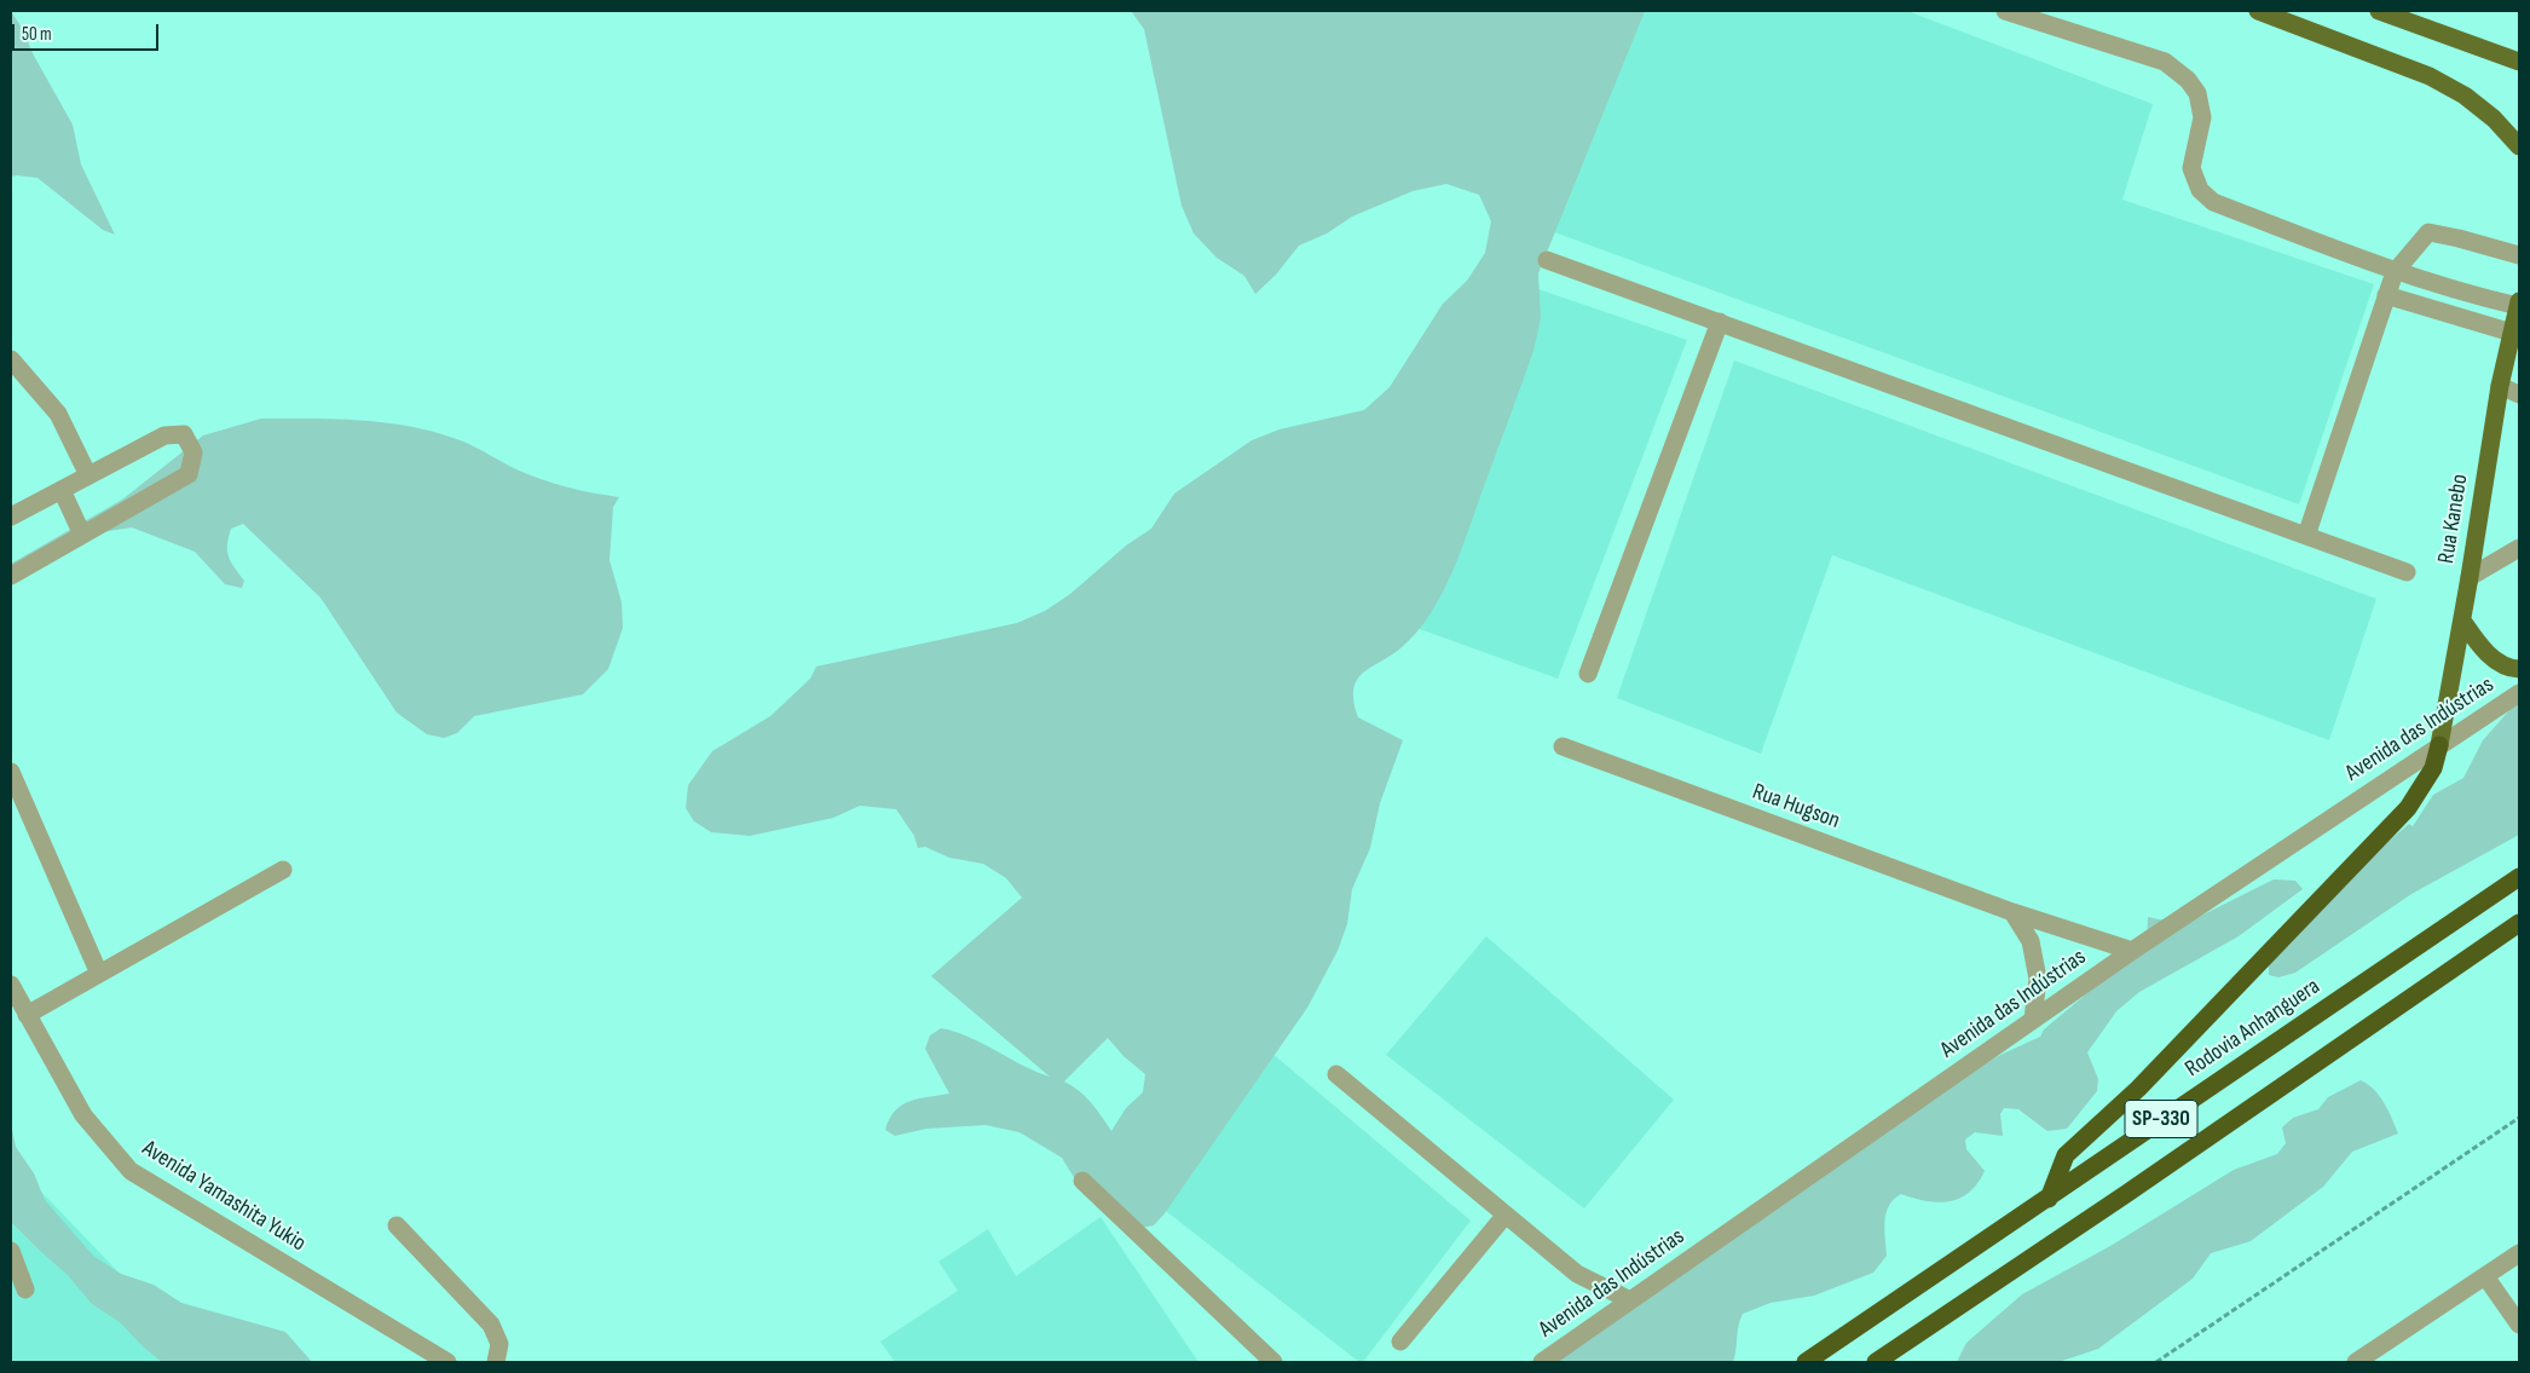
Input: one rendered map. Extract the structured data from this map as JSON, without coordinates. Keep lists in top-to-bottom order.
{
  "streets": {
    "highway": ["Rodovia Anhanguera", "SP-330"],
    "main road": ["Rua Kanebo"],
    "street": ["Avenida das Indústrias", "Rua Hugson", "Avenida Yamashita Yukio"]
  },
  "crossings": [
    ["Rua Kanebo", "Avenida das Indústrias"],
    ["Avenida das Indústrias", "Rua Hugson"]
  ],
  "scale_bar": "50 m"
}
